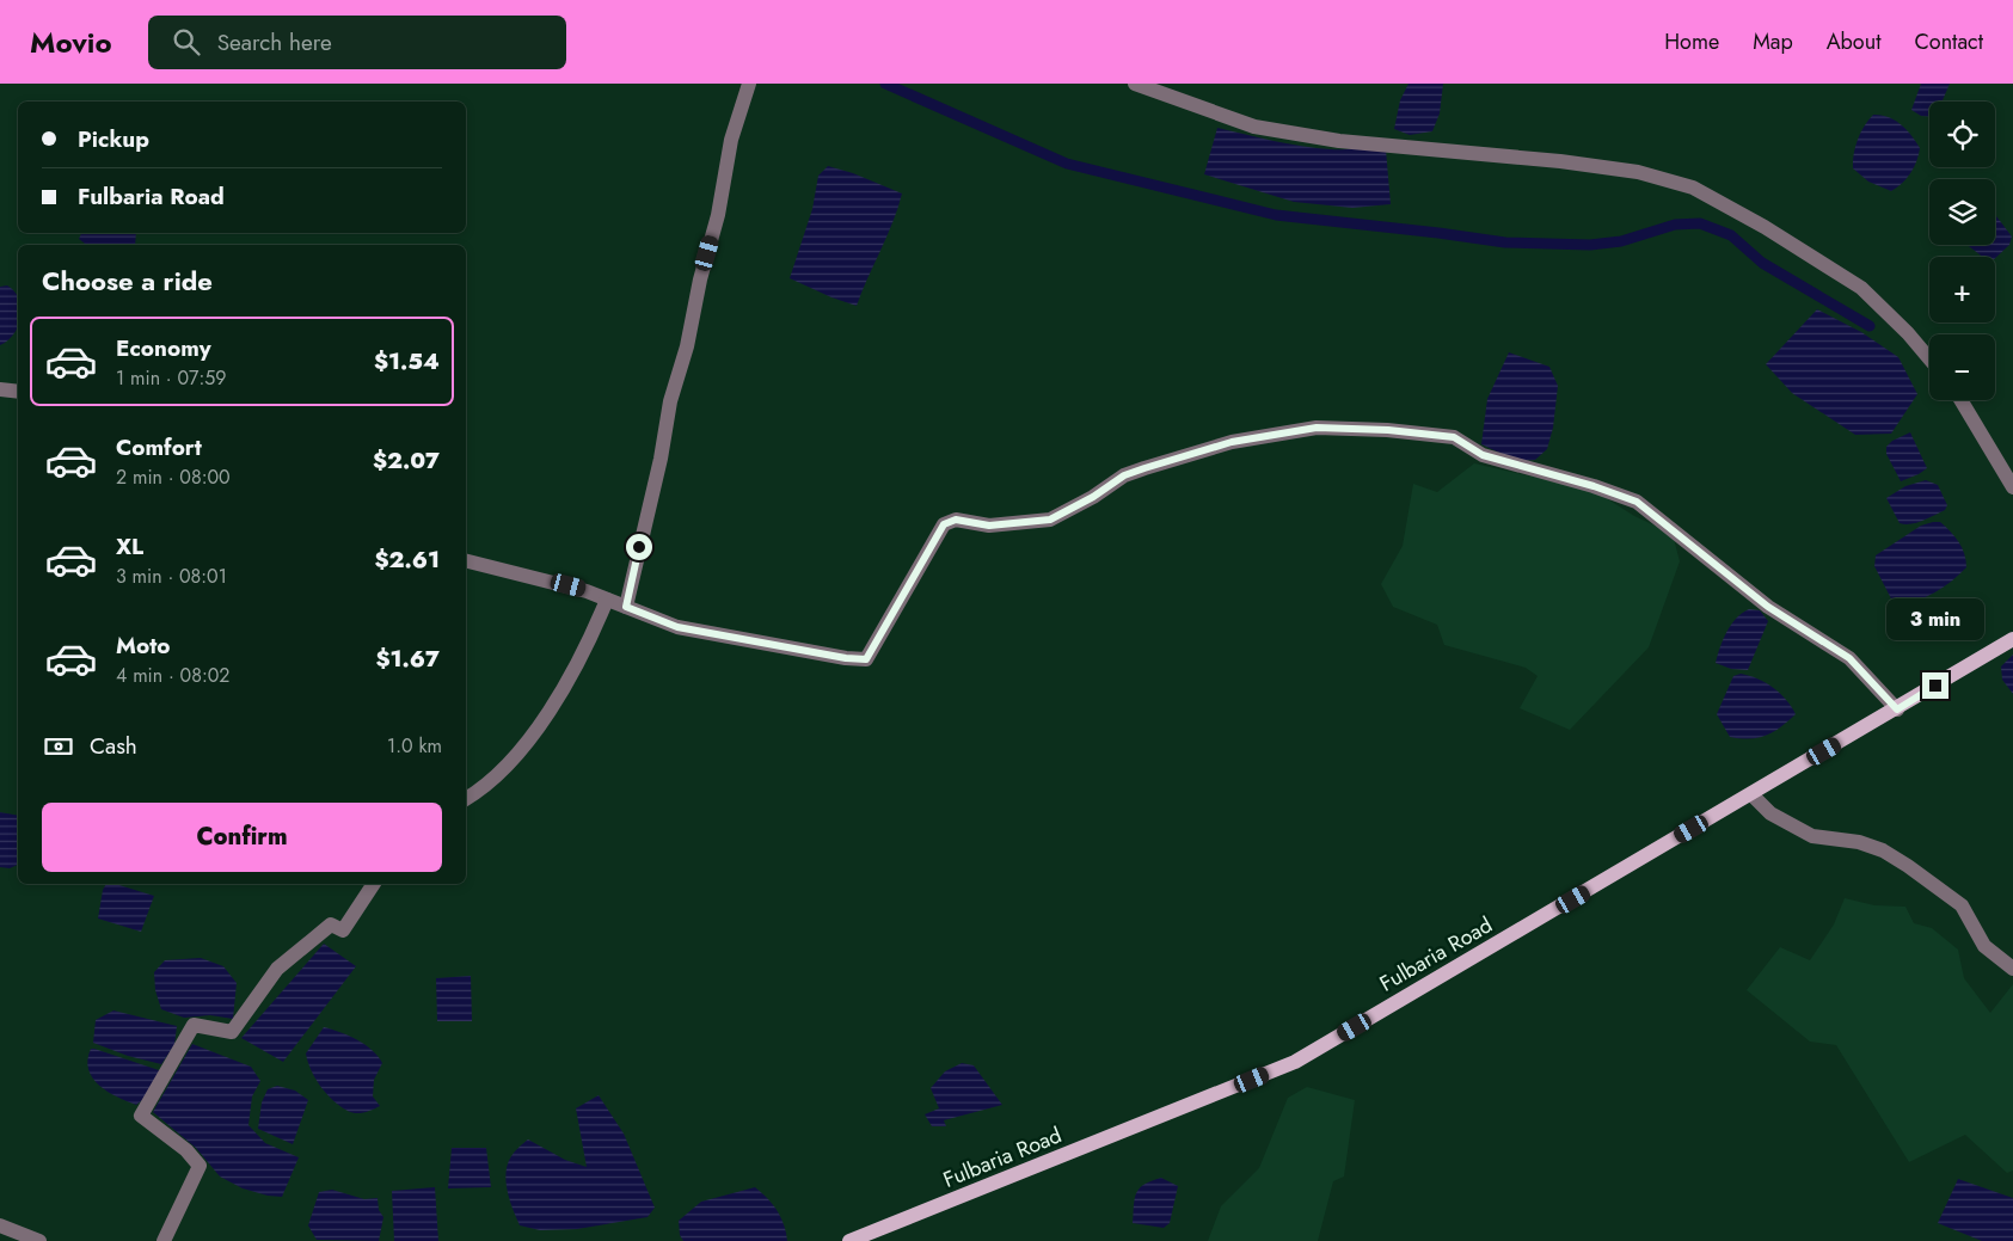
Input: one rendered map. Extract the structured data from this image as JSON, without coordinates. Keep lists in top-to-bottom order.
{
  "streets": {
    "main road": ["Fulbaria Road"]
  },
  "page": {
    "header": "Movio",
    "search": "Search here",
    "nav": [
      "Home",
      "Map",
      "About",
      "Contact"
    ],
    "map_buttons": ["+", "−"],
    "banner": ["Pickup", "Fulbaria Road"],
    "heading": "Choose a ride",
    "list": [
      {
        "name": "Economy",
        "note": "1 min · 07:59",
        "value": "$1.54"
      },
      {
        "name": "Comfort",
        "note": "2 min · 08:00",
        "value": "$2.07"
      },
      {
        "name": "XL",
        "note": "3 min · 08:01",
        "value": "$2.61"
      },
      {
        "name": "Moto",
        "note": "4 min · 08:02",
        "value": "$1.67"
      }
    ],
    "bubble": "3 min",
    "pay": ["Cash", "1.0 km"],
    "buttons": "Confirm"
  }
}
